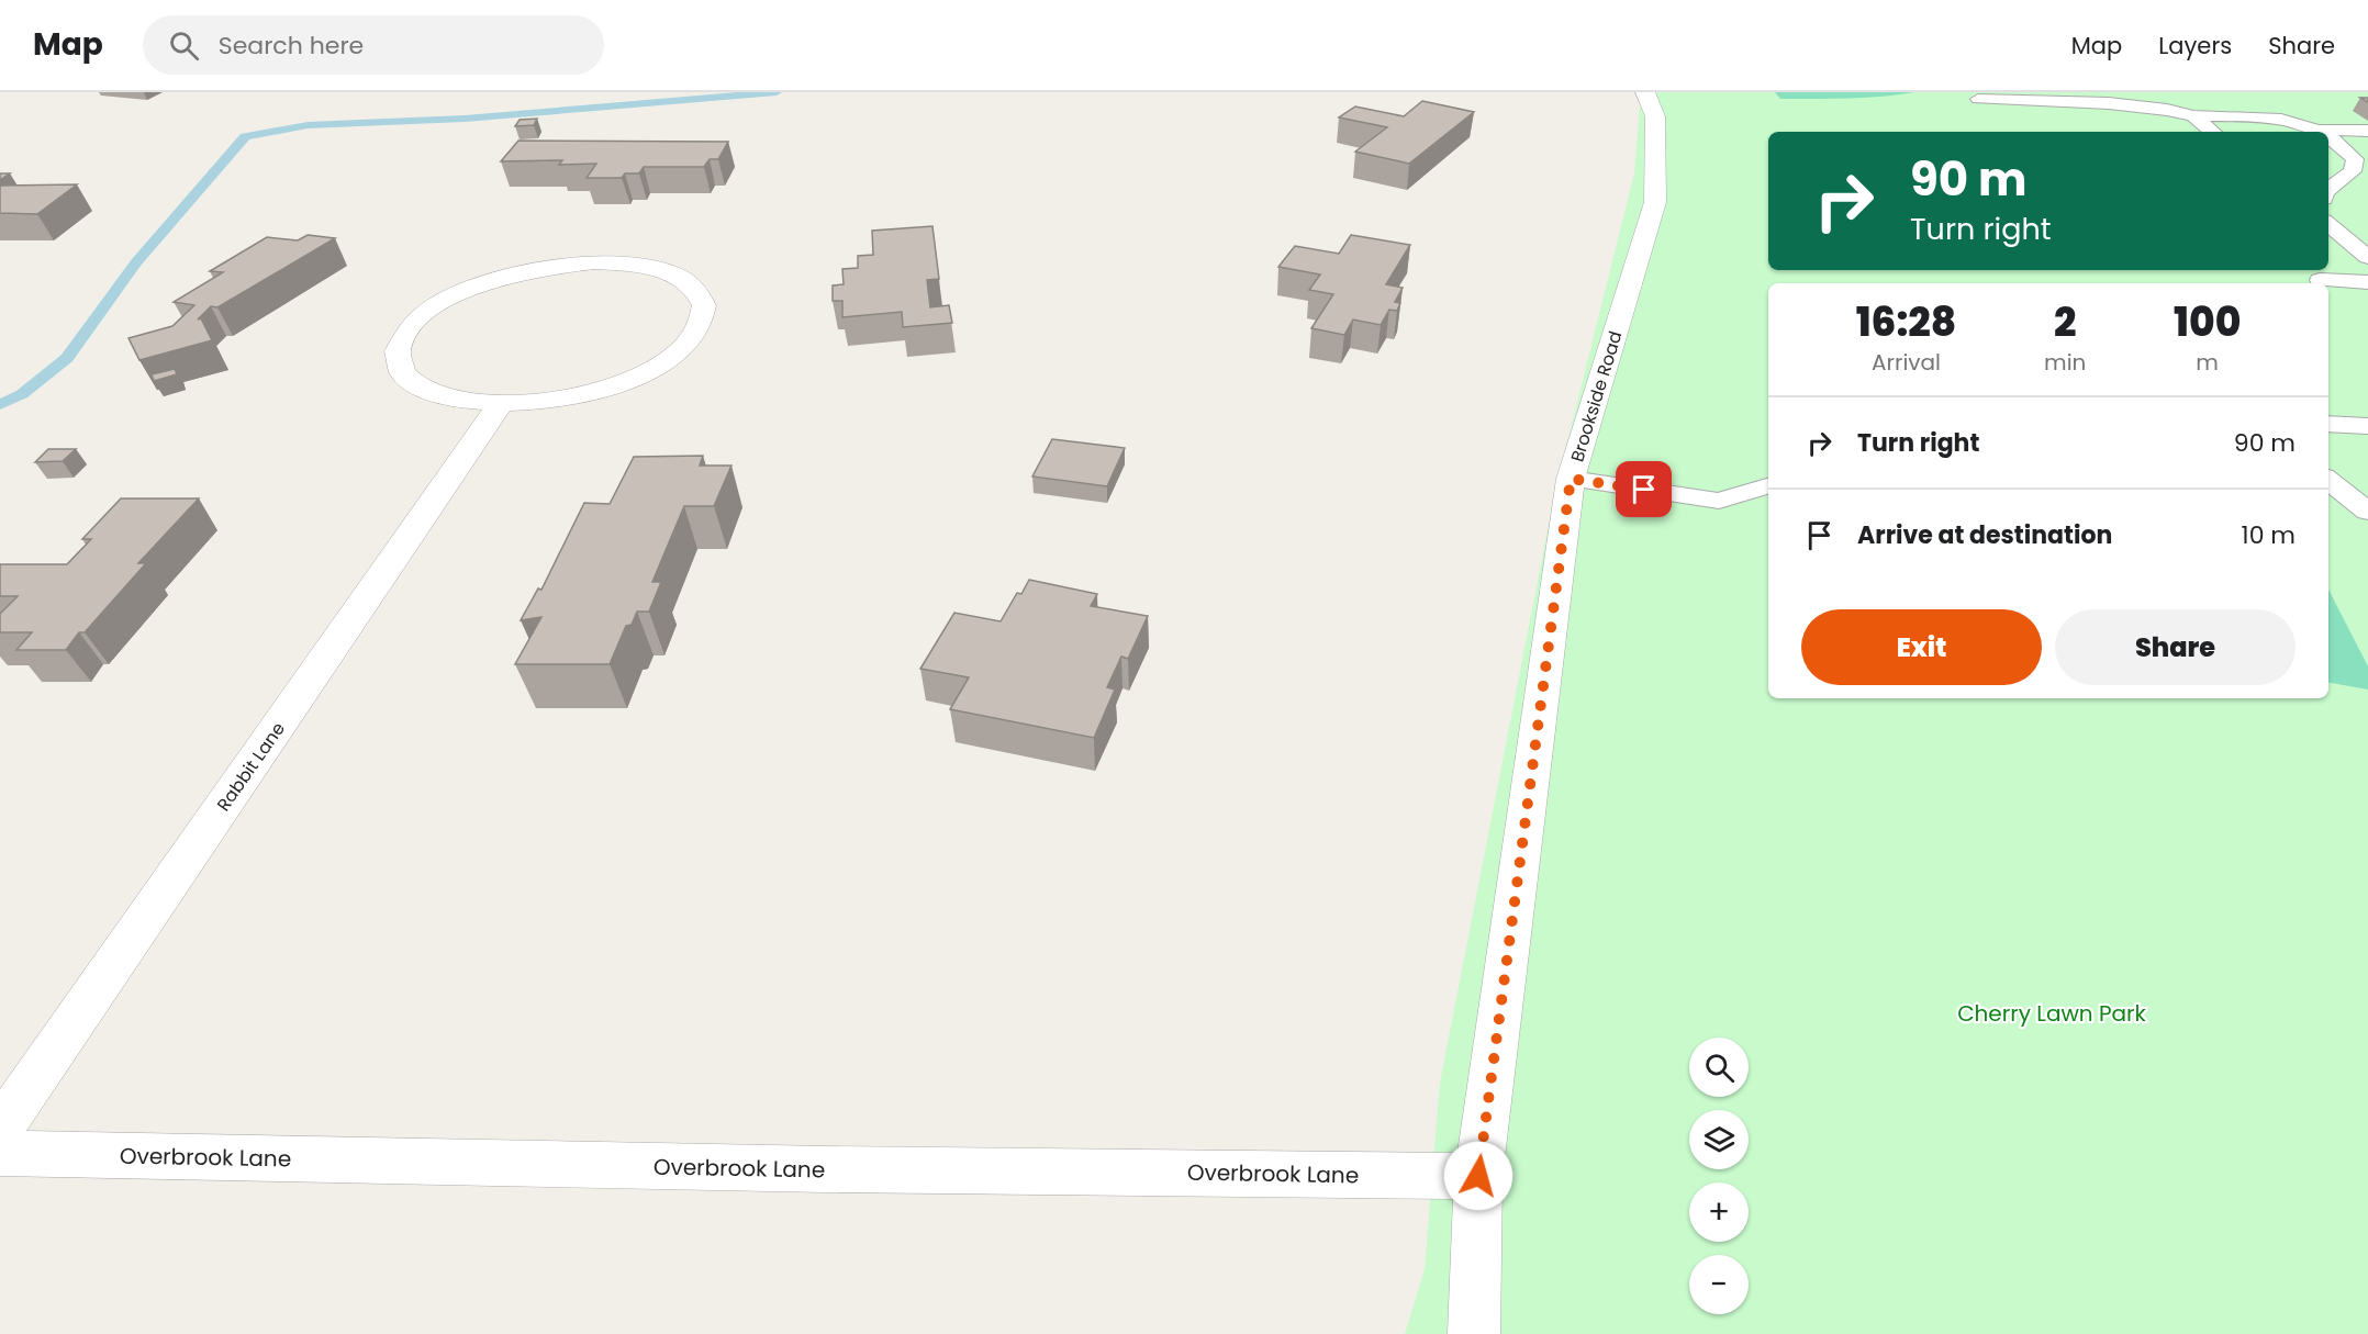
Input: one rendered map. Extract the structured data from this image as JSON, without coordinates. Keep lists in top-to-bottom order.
{
  "streets": {
    "street": ["Brookside Road", "Rabbit Lane", "Overbrook Lane"]
  },
  "crossings": [
    ["Brookside Road", "Overbrook Lane"]
  ],
  "parks": ["Cherry Lawn Park"],
  "page": {
    "header": "Map",
    "search": "Search here",
    "nav": ["Map", "Layers", "Share"],
    "turn": ["90 m", "Turn right"],
    "eta": [
      "16:28",
      "Arrival",
      "2",
      "min",
      "100",
      "m"
    ],
    "list": [
      {
        "name": "Turn right",
        "value": "90 m"
      },
      {
        "name": "Arrive at destination",
        "value": "10 m"
      }
    ],
    "buttons": ["Exit", "Share"],
    "map_buttons": ["+", "−"]
  }
}
